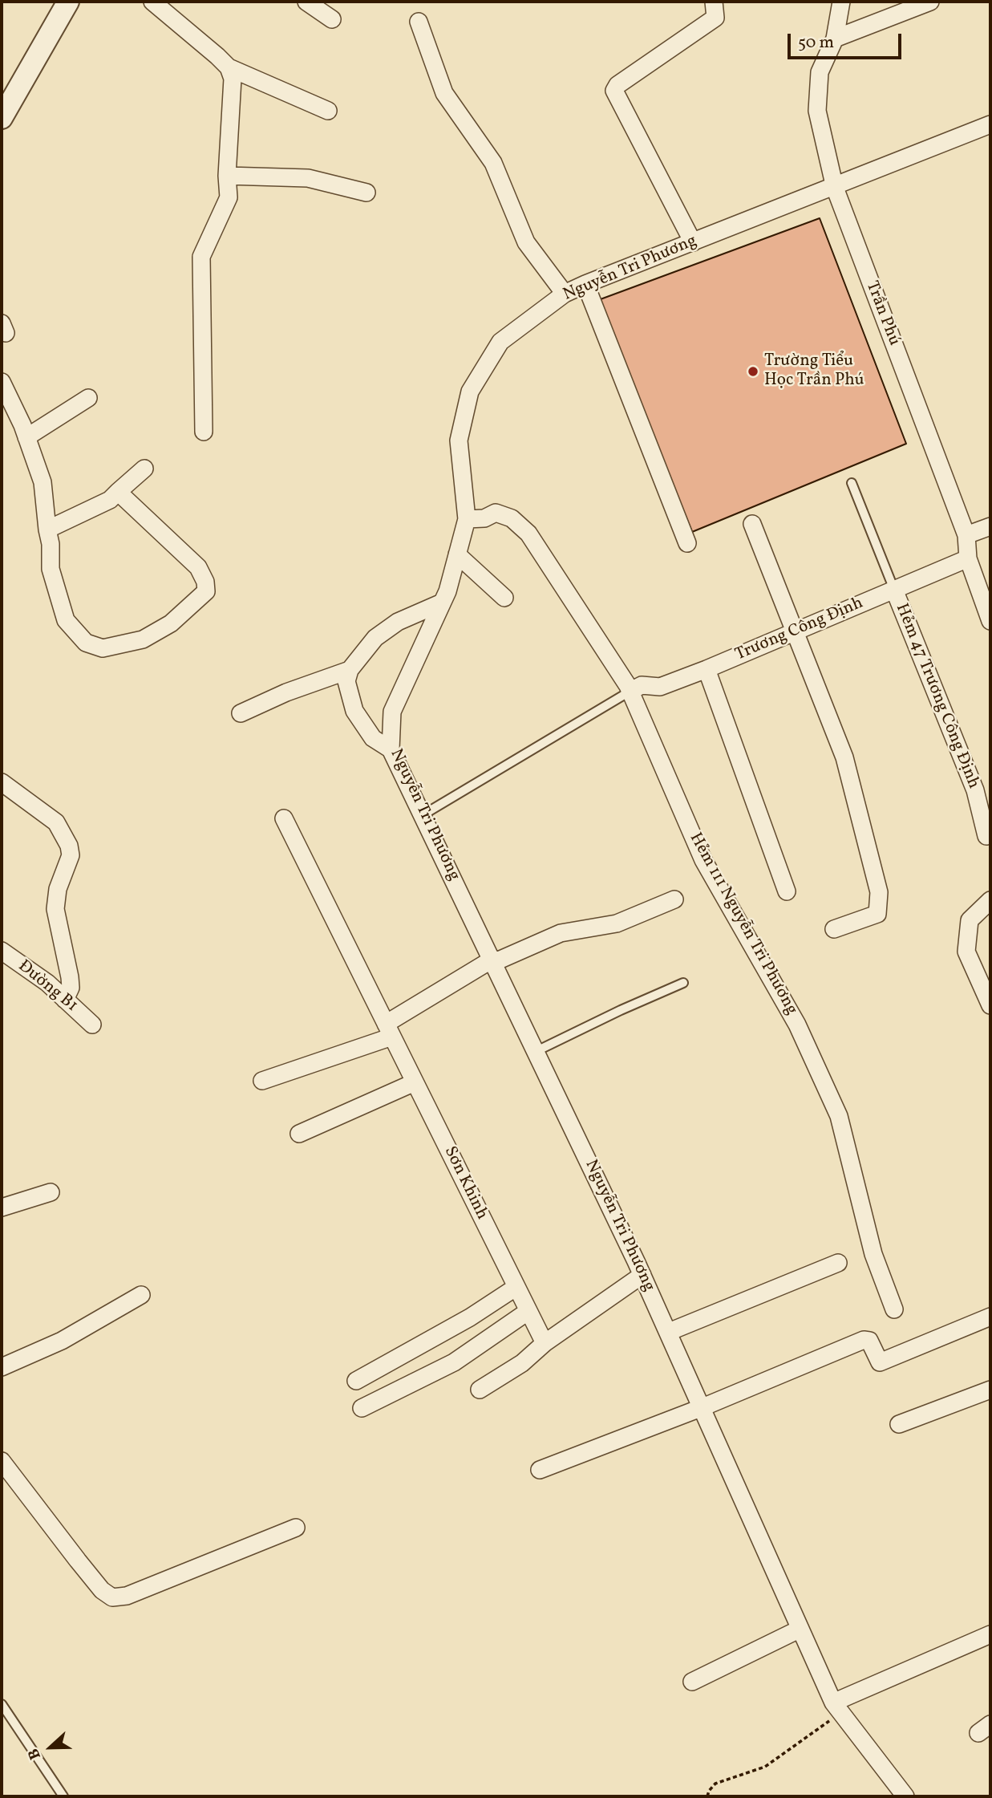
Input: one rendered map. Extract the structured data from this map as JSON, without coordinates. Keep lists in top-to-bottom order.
{
  "streets": {
    "street": [
      "Nguyễn Tri Phương",
      "Trần Phú",
      "Trương Công Định",
      "Hẻm 47 Trương Công Định",
      "Hẻm 111 Nguyễn Tri Phương",
      "Đường B1",
      "Sơn Khinh"
    ]
  },
  "crossings": [
    ["Nguyễn Tri Phương", "Trần Phú"],
    ["Nguyễn Tri Phương", "Hẻm 111 Nguyễn Tri Phương"],
    ["Trần Phú", "Trương Công Định"],
    ["Trương Công Định", "Hẻm 47 Trương Công Định"],
    ["Trương Công Định", "Hẻm 111 Nguyễn Tri Phương"]
  ],
  "places": ["Trường Tiểu Học Trần Phú"],
  "scale_bar": "50 m",
  "north": "left"
}
